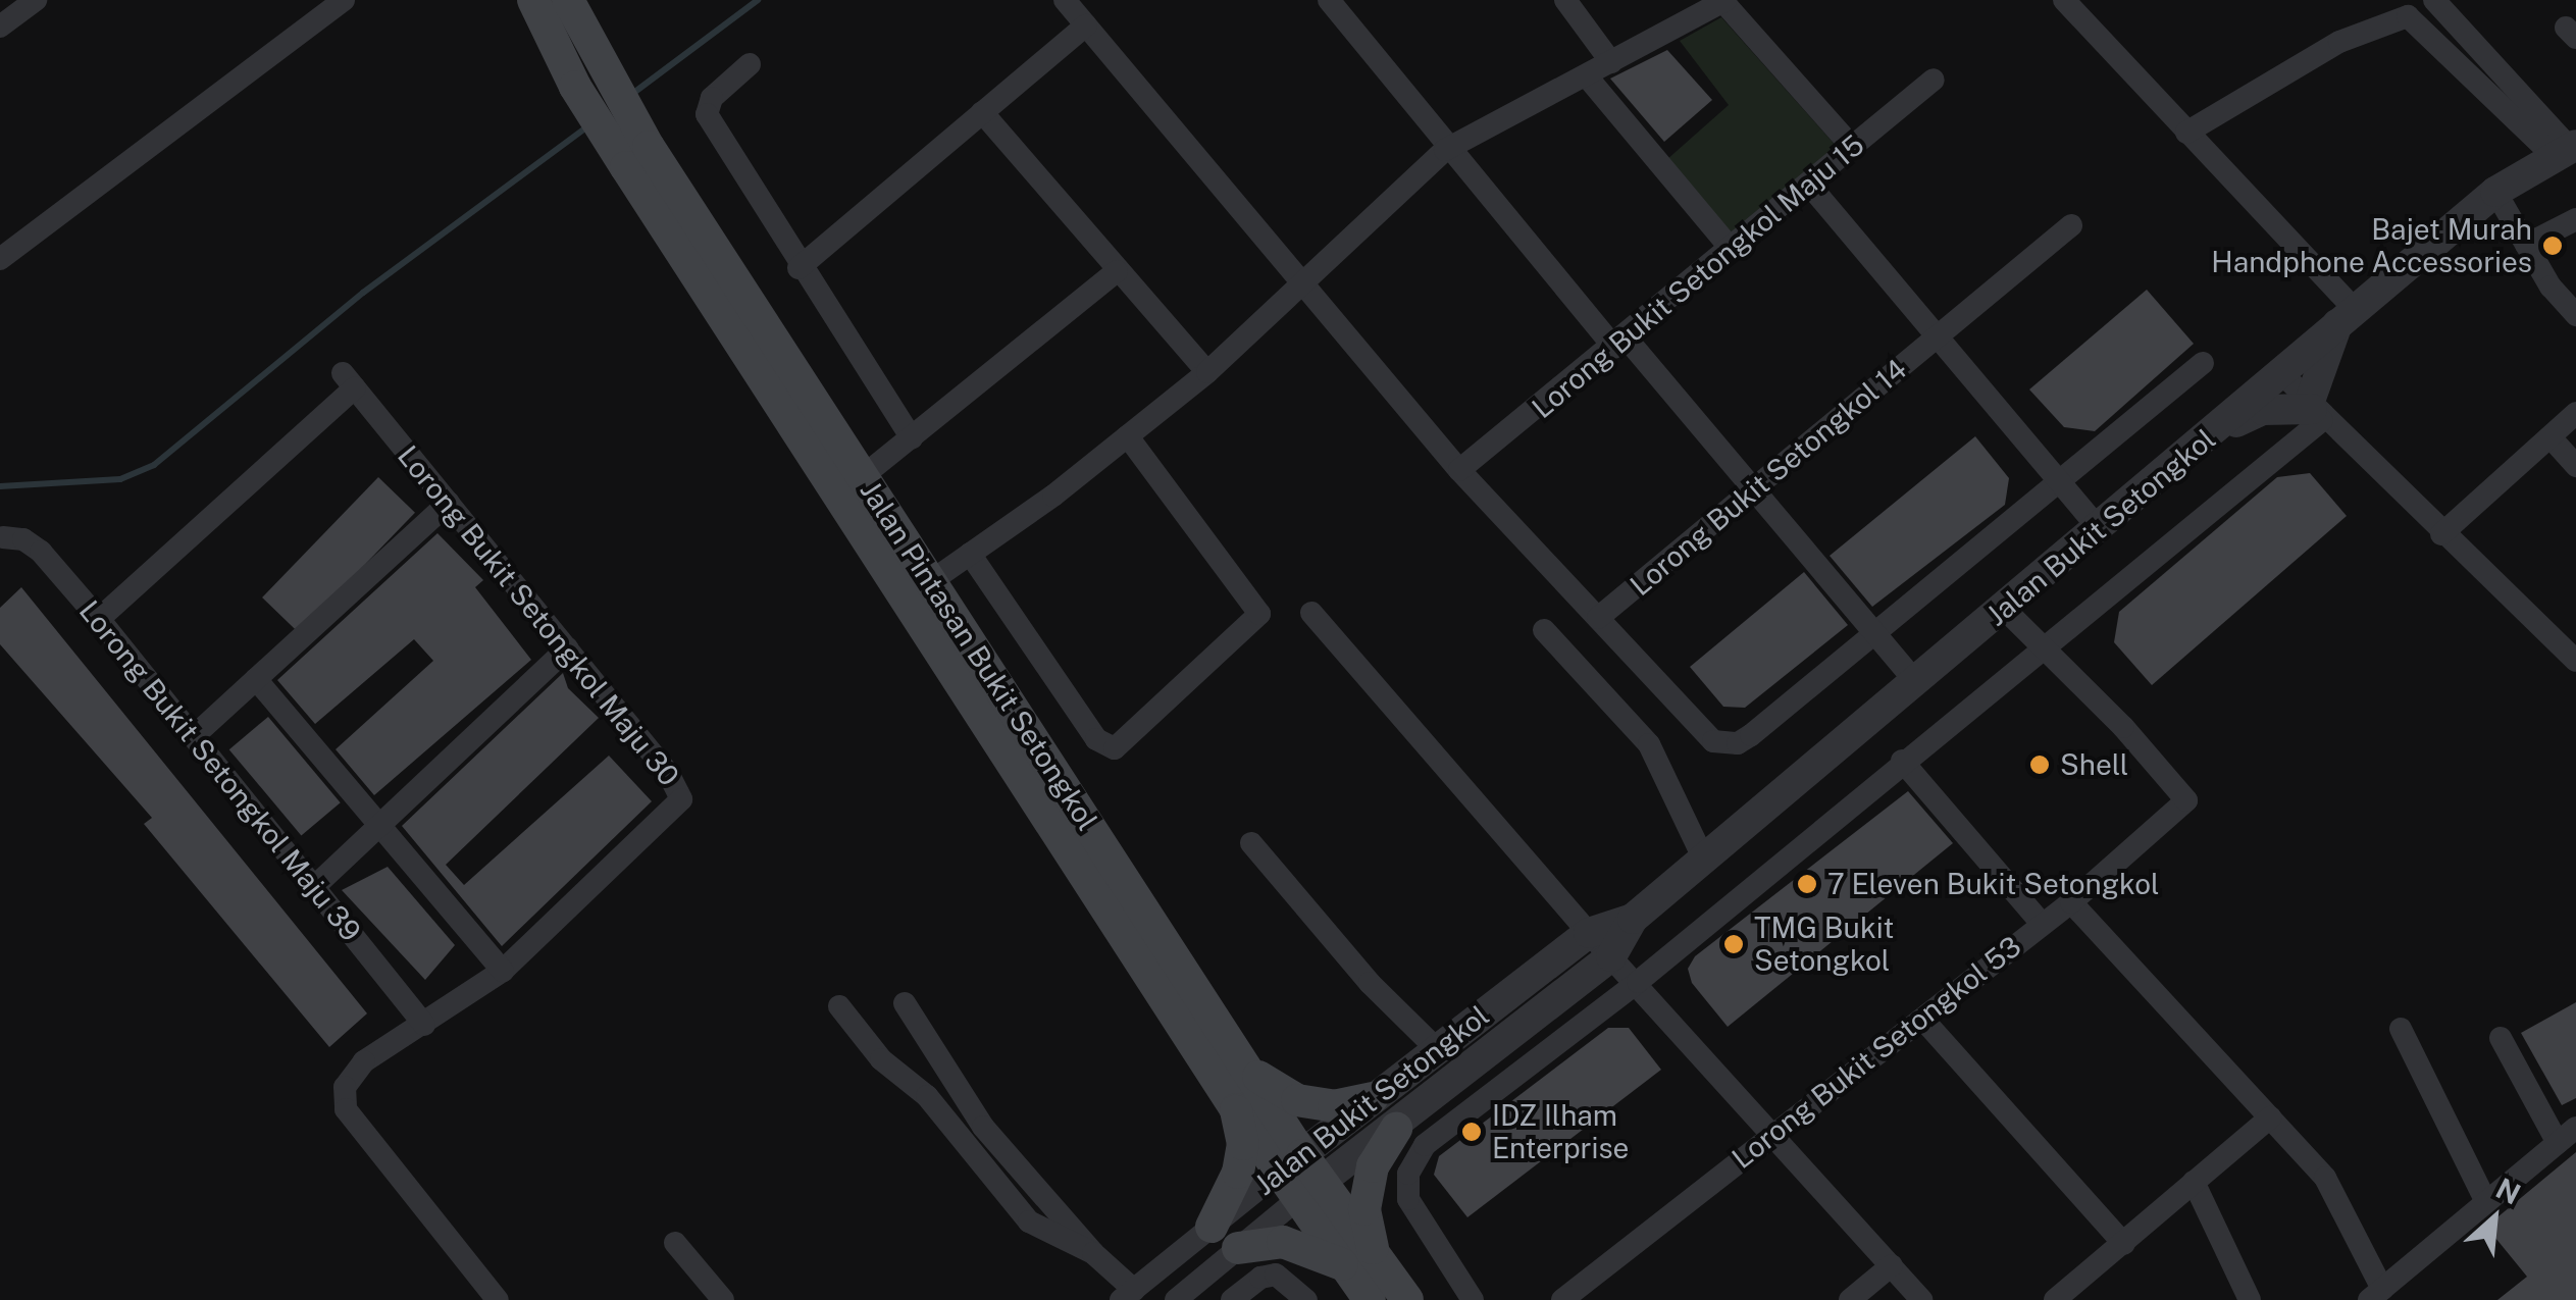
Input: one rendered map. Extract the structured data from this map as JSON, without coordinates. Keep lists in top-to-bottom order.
{
  "streets": {
    "main road": ["Jalan Pintasan Bukit Setongkol"],
    "street": [
      "Lorong Bukit Setongkol Maju 15",
      "Lorong Bukit Setongkol 14",
      "Jalan Bukit Setongkol",
      "Lorong Bukit Setongkol Maju 30",
      "Lorong Bukit Setongkol Maju 39",
      "Lorong Bukit Setongkol 53"
    ]
  },
  "crossings": [
    ["Jalan Bukit Setongkol", "Jalan Pintasan Bukit Setongkol"],
    ["Lorong Bukit Setongkol Maju 30", "Lorong Bukit Setongkol Maju 39"]
  ],
  "places": [
    "Bajet Murah Handphone Accessories",
    "Shell",
    "7 Eleven Bukit Setongkol",
    "TMG Bukit Setongkol",
    "IDZ Ilham Enterprise"
  ],
  "north": "top right"
}
